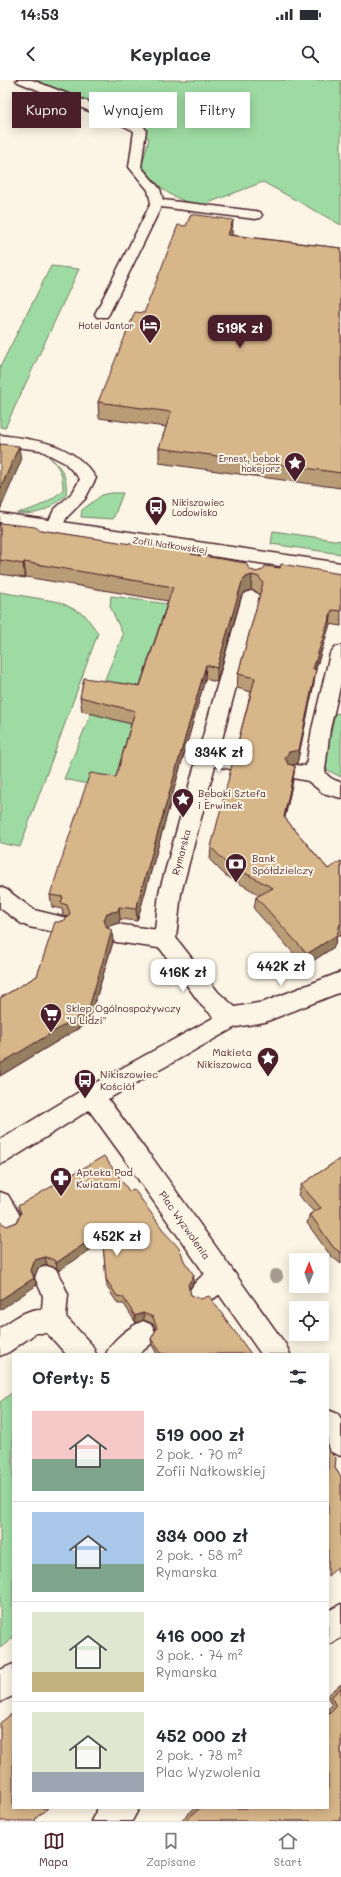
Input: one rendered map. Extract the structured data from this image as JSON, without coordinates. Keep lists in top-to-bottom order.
{
  "streets": {
    "street": ["Zofii Nałkowskiej", "Rymarska", "Plac Wyzwolenia"]
  },
  "places": {
    "hotel": ["Hotel Jantor"],
    "place": ["Ernest, bebok hokejorz", "Beboki Sztefa i Erwinek", "Makieta Nikiszowca"],
    "bus stop": ["Nikiszowiec Lodowisko", "Nikiszowiec Kościół"],
    "bank": ["Bank Spółdzielczy"],
    "supermarket": ["Sklep Ogólnospożywczy \"U Lidzi\""],
    "pharmacy": ["Apteka Pod Kwiatami"]
  },
  "north": "top",
  "page": {
    "status": "14:53",
    "header": "Keyplace",
    "chip": ["Kupno", "Wynajem", "Filtry"],
    "price": [
      "519K zł",
      "334K zł",
      "442K zł",
      "416K zł",
      "452K zł"
    ],
    "heading": "Oferty: 5",
    "list": [
      {
        "name": "519 000 zł",
        "note": "2 pok. · 70 m² · Zofii Nałkowskiej"
      },
      {
        "name": "334 000 zł",
        "note": "2 pok. · 58 m² · Rymarska"
      },
      {
        "name": "416 000 zł",
        "note": "3 pok. · 74 m² · Rymarska"
      },
      {
        "name": "452 000 zł",
        "note": "2 pok. · 78 m² · Plac Wyzwolenia"
      }
    ],
    "tabs": ["Mapa", "Zapisane", "Start"]
  }
}
